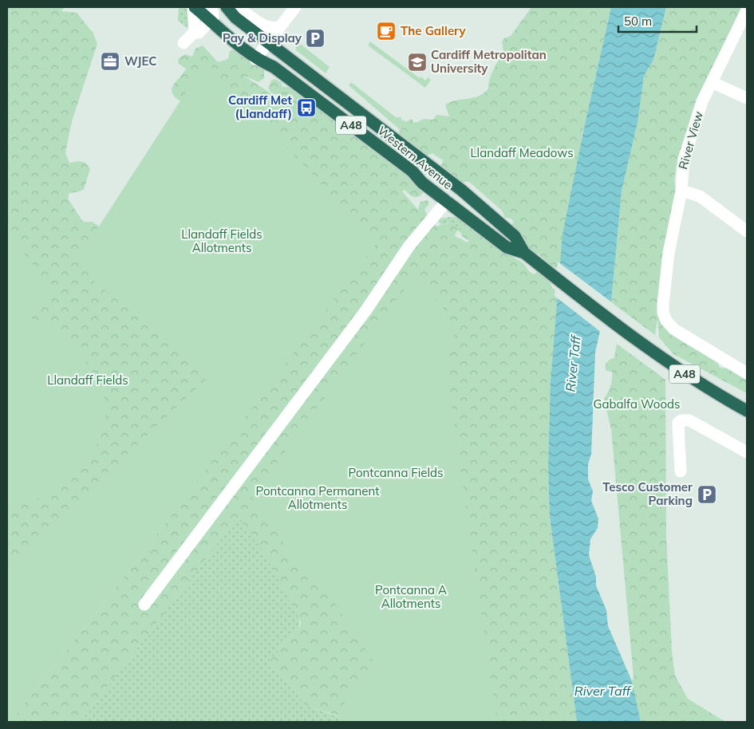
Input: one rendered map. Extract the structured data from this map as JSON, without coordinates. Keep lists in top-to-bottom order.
{
  "streets": {
    "highway": ["A48", "Western Avenue"],
    "street": ["River View"]
  },
  "water": ["River Taff"],
  "parks": [
    "Llandaff Meadows",
    "Llandaff Fields Allotments",
    "Llandaff Fields",
    "Gabalfa Woods",
    "Pontcanna Fields",
    "Pontcanna Permanent Allotments",
    "Pontcanna A Allotments"
  ],
  "places": {
    "cafe": ["The Gallery"],
    "parking": ["Pay & Display", "Tesco Customer Parking"],
    "office": ["WJEC"],
    "school or university": ["Cardiff Metropolitan University"],
    "bus stop": ["Cardiff Met (Llandaff)"]
  },
  "scale_bar": "50 m"
}
